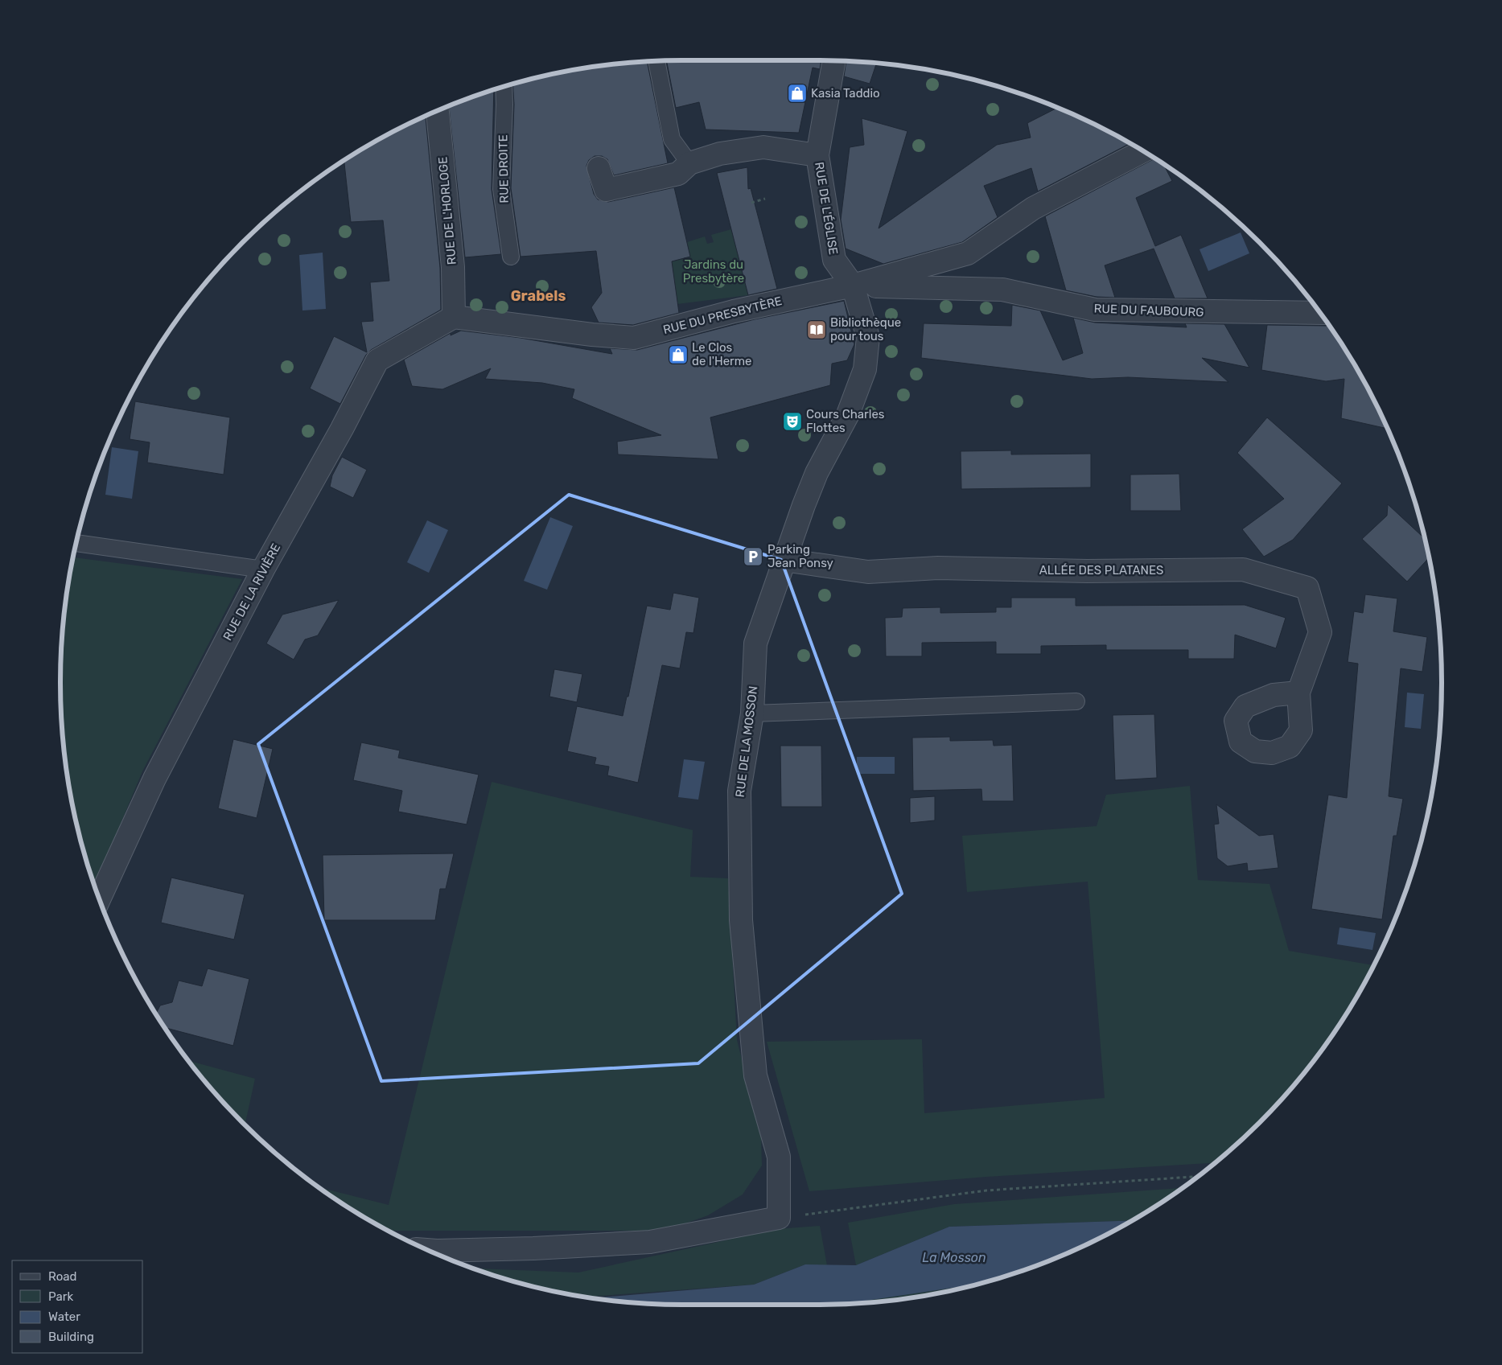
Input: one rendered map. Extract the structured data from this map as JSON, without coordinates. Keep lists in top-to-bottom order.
{
  "streets": {
    "street": [
      "RUE DE L'ÉGLISE",
      "RUE DE L'HORLOGE",
      "RUE DU FAUBOURG",
      "RUE DU PRESBYTÈRE",
      "ALLÉE DES PLATANES",
      "RUE DE LA RIVIÈRE",
      "RUE DE LA MOSSON"
    ],
    "lane": ["RUE DROITE"]
  },
  "crossings": [
    ["RUE DE L'ÉGLISE", "RUE DU FAUBOURG"],
    ["RUE DE L'ÉGLISE", "RUE DU PRESBYTÈRE"],
    ["RUE DE L'ÉGLISE", "RUE DE LA MOSSON"],
    ["RUE DE L'HORLOGE", "RUE DU PRESBYTÈRE"],
    ["RUE DE L'HORLOGE", "RUE DE LA RIVIÈRE"],
    ["RUE DU FAUBOURG", "RUE DU PRESBYTÈRE"],
    ["RUE DU FAUBOURG", "RUE DE LA MOSSON"],
    ["RUE DU PRESBYTÈRE", "RUE DE LA RIVIÈRE"],
    ["RUE DU PRESBYTÈRE", "RUE DE LA MOSSON"],
    ["ALLÉE DES PLATANES", "RUE DE LA MOSSON"]
  ],
  "districts": ["Grabels"],
  "water": ["La Mosson"],
  "parks": ["Jardins du Presbytère"],
  "places": {
    "shop": ["Kasia Taddio", "Le Clos de l'Herme"],
    "library": ["Bibliothèque pour tous"],
    "theatre": ["Cours Charles Flottes"],
    "parking": ["Parking Jean Ponsy"]
  },
  "legend": [
    "Road",
    "Park",
    "Water",
    "Building"
  ]
}
